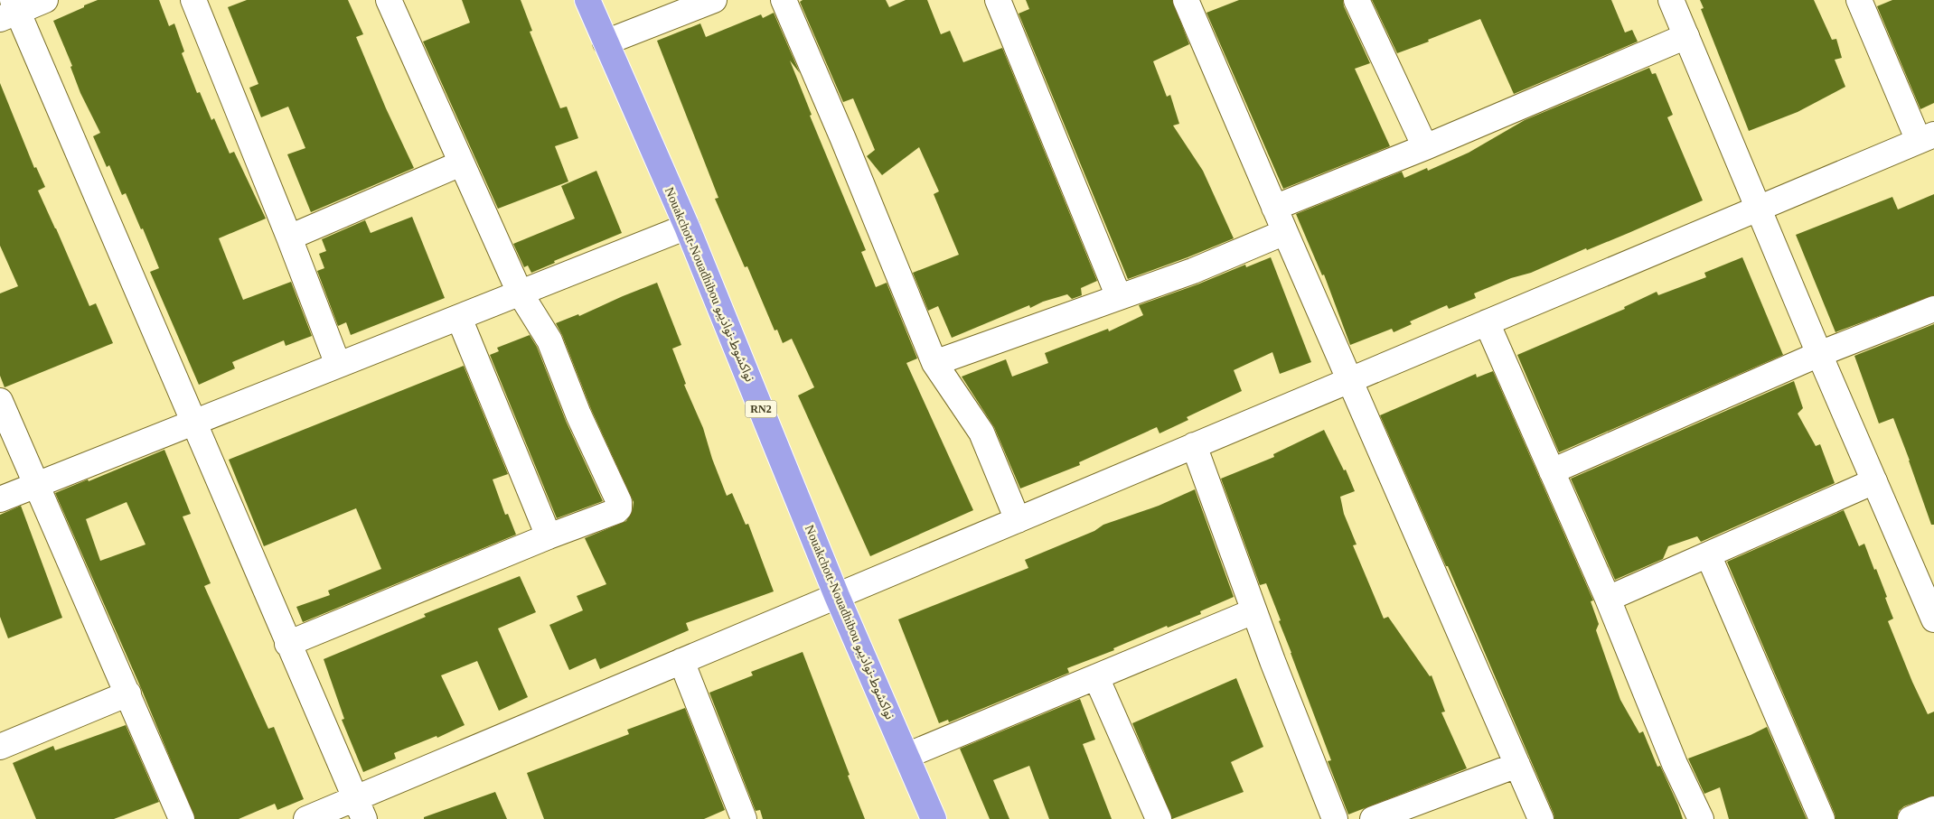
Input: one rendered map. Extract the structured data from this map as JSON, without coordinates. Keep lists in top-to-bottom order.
{
  "streets": {
    "highway": ["Nouakchott-Nouadhibou نواكشوط-نواذيبو", "RN2"]
  }
}
